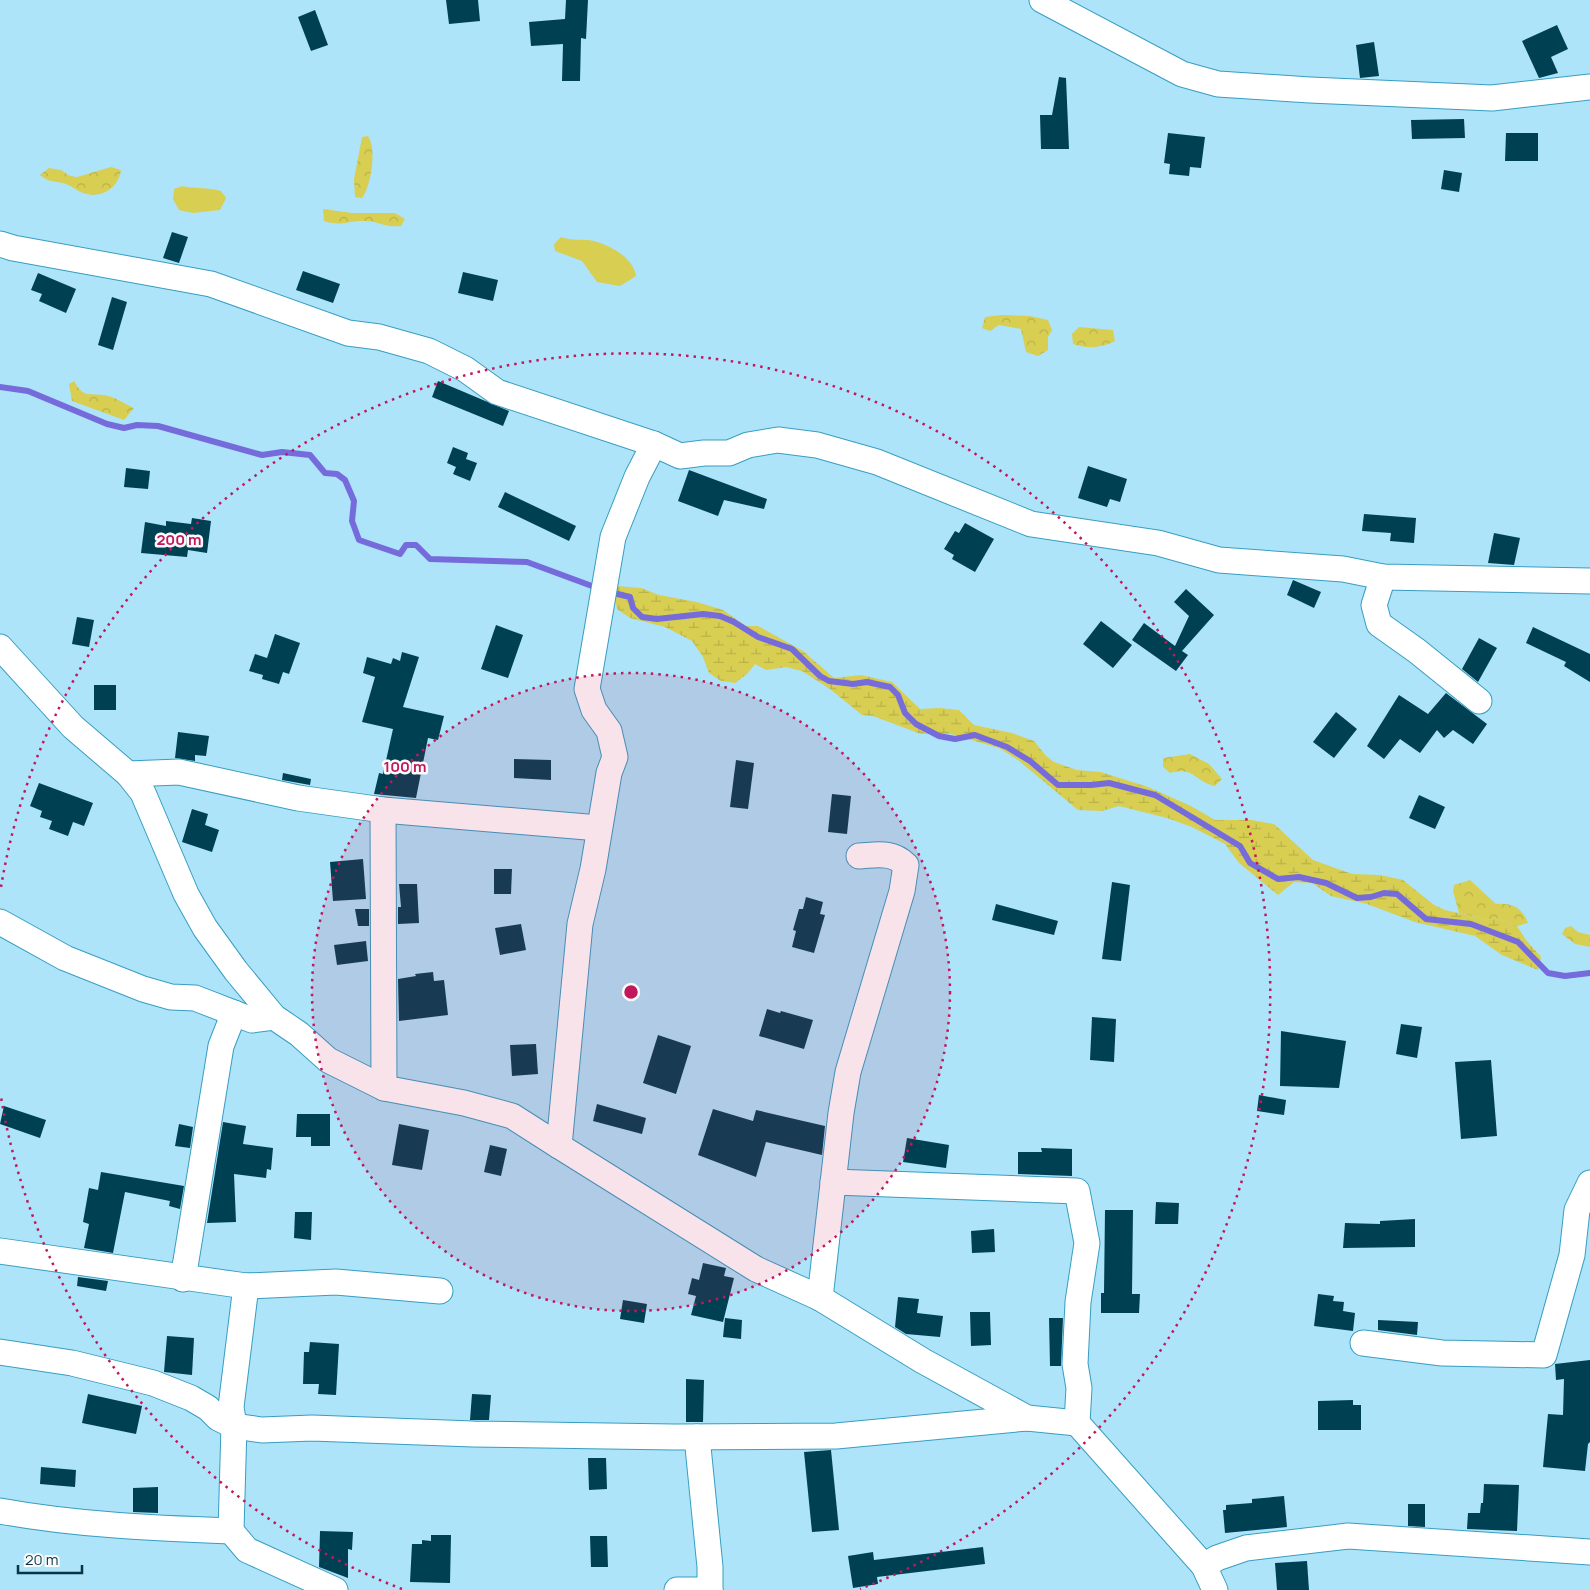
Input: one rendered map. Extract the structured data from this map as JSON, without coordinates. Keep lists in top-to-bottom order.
{
  "scale_bar": "20 m",
  "rings": ["200 m", "100 m"]
}
